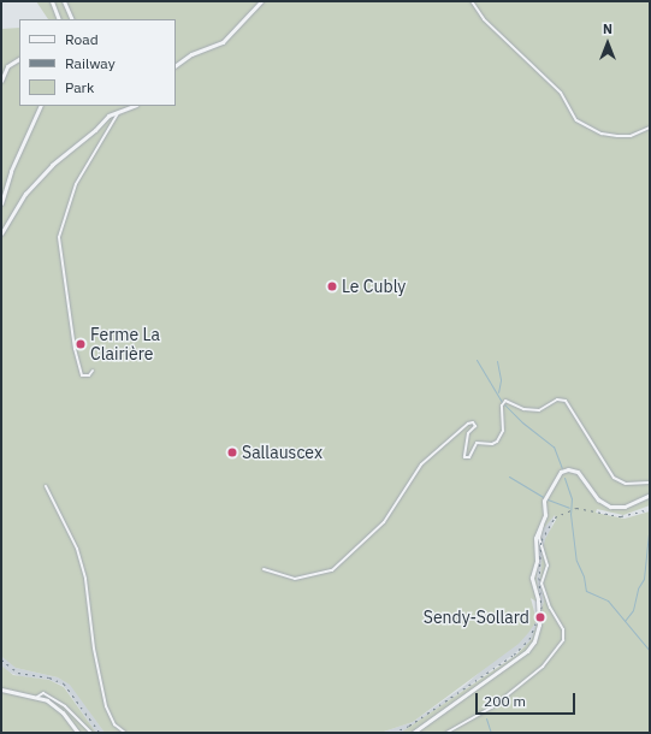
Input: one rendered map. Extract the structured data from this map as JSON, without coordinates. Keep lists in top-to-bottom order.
{
  "places": [
    "Le Cubly",
    "Ferme La Clairière",
    "Sallauscex",
    "Sendy-Sollard"
  ],
  "legend": ["Road", "Railway", "Park"],
  "scale_bar": "200 m",
  "north": "top"
}
